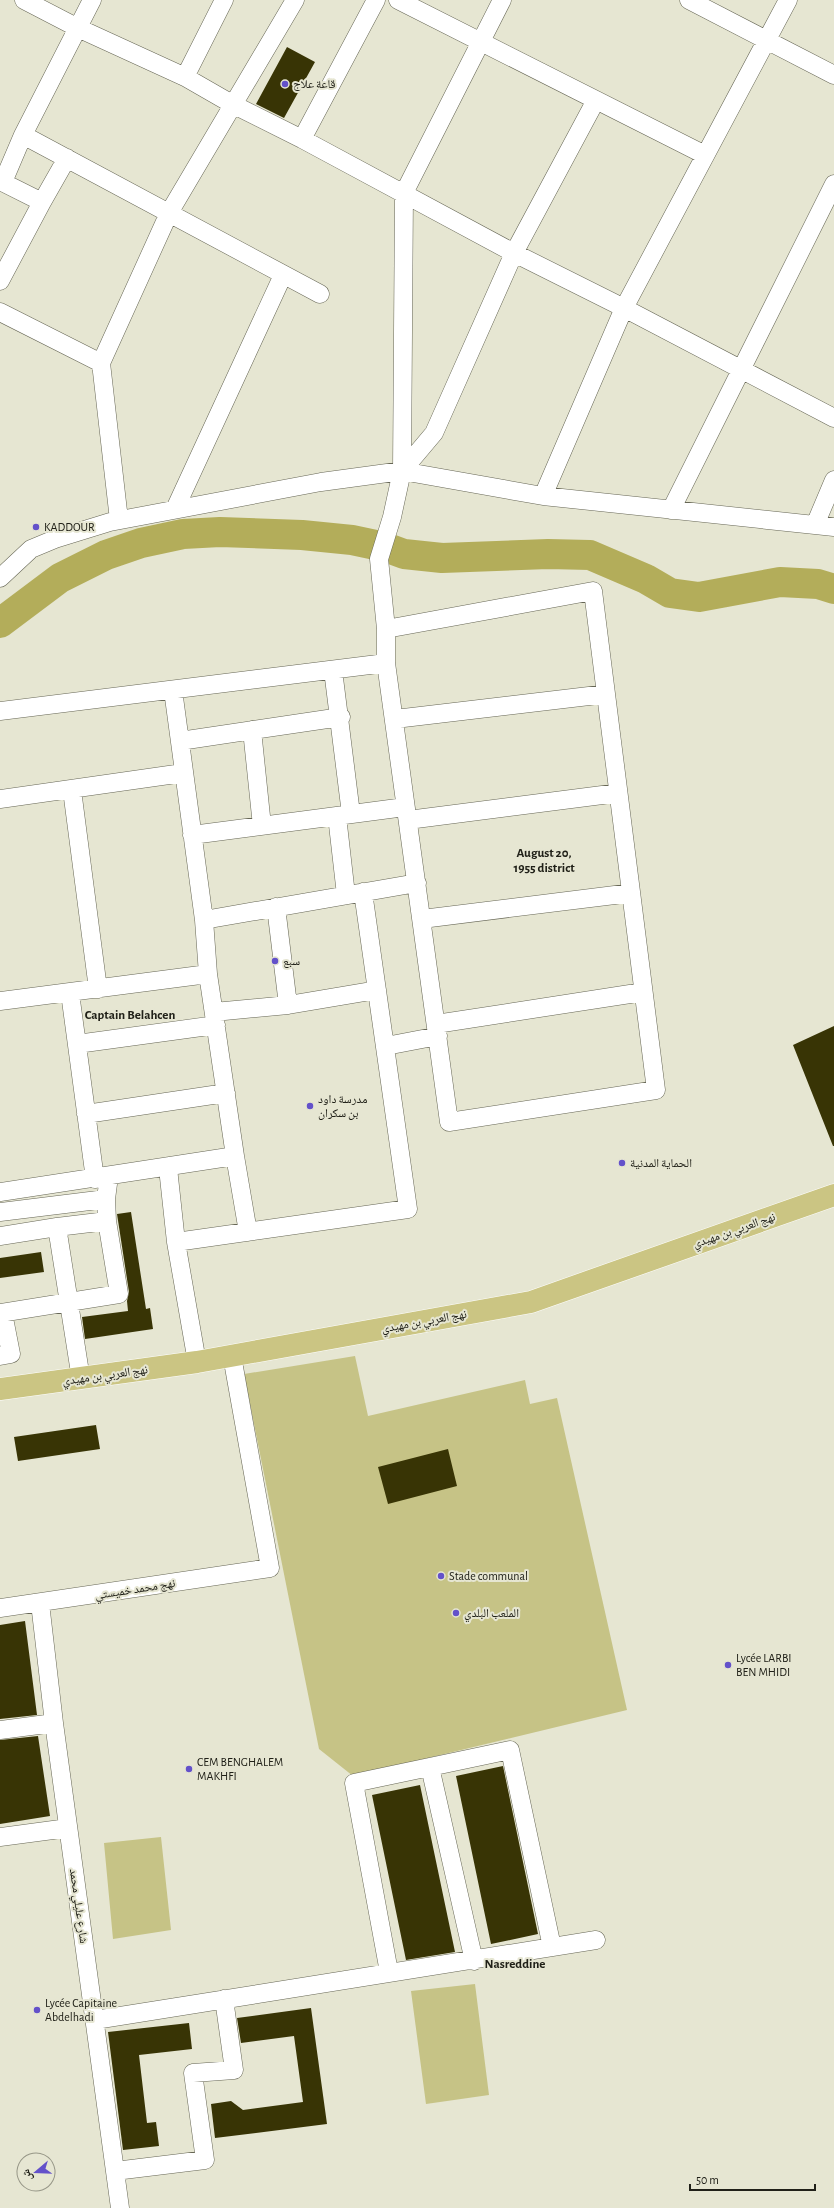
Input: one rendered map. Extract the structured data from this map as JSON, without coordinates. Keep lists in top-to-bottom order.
{
  "streets": {
    "main road": ["نهج العربي بن مهيدي"],
    "street": ["نهج محمد خميستي", "شارع عليلي محمد"]
  },
  "crossings": [
    ["نهج العربي بن مهيدي", "نهج محمد خميستي"],
    ["نهج محمد خميستي", "شارع عليلي محمد"]
  ],
  "districts": ["August 20, 1955 district", "Captain Belahcen", "Nasreddine"],
  "places": [
    "قاعة علاج",
    "KADDOUR",
    "سبع",
    "مدرسة داود بن سكران",
    "الحماية المدنية",
    "Stade communal",
    "الملعب البلدي",
    "Lycée LARBI BEN MHIDI",
    "CEM BENGHALEM MAKHFI",
    "Lycée Capitaine Abdelhadi"
  ],
  "scale_bar": "50 m",
  "north": "left"
}
